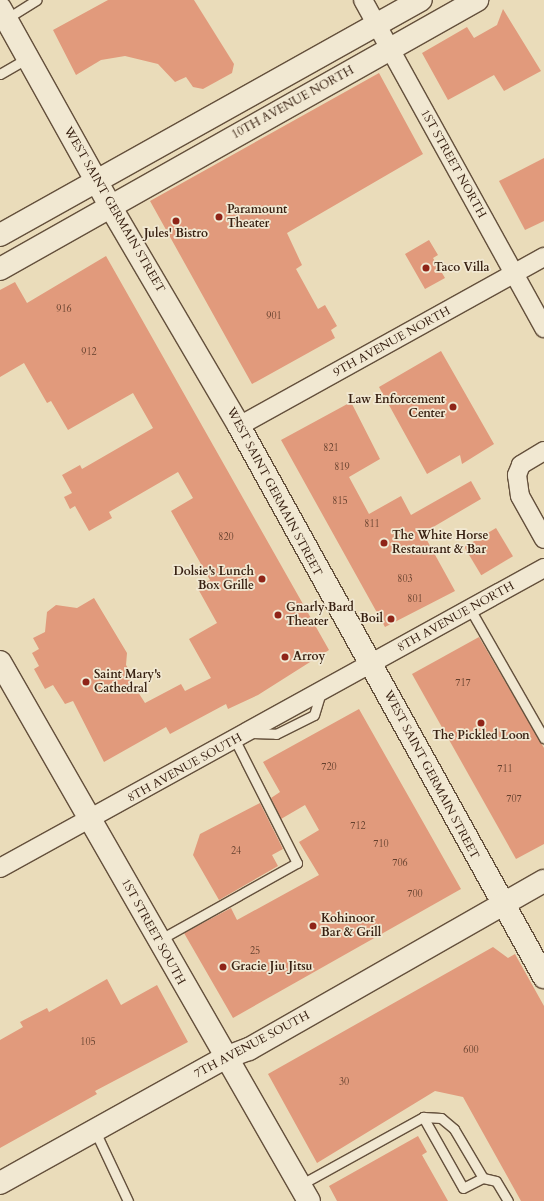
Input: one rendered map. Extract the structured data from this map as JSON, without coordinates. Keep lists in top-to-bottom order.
{
  "streets": {
    "street": [
      "10TH AVENUE NORTH",
      "1ST STREET NORTH",
      "WEST SAINT GERMAIN STREET",
      "9TH AVENUE NORTH",
      "8TH AVENUE NORTH",
      "8TH AVENUE SOUTH",
      "1ST STREET SOUTH",
      "7TH AVENUE SOUTH"
    ]
  },
  "crossings": [
    ["10TH AVENUE NORTH", "1ST STREET NORTH"],
    ["10TH AVENUE NORTH", "WEST SAINT GERMAIN STREET"],
    ["1ST STREET NORTH", "9TH AVENUE NORTH"],
    ["WEST SAINT GERMAIN STREET", "9TH AVENUE NORTH"],
    ["WEST SAINT GERMAIN STREET", "8TH AVENUE NORTH"],
    ["WEST SAINT GERMAIN STREET", "8TH AVENUE SOUTH"],
    ["WEST SAINT GERMAIN STREET", "7TH AVENUE SOUTH"],
    ["8TH AVENUE NORTH", "8TH AVENUE SOUTH"],
    ["8TH AVENUE SOUTH", "1ST STREET SOUTH"],
    ["1ST STREET SOUTH", "7TH AVENUE SOUTH"]
  ],
  "places": [
    "Paramount Theater",
    "Jules' Bistro",
    "Taco Villa",
    "Law Enforcement Center",
    "The White Horse Restaurant & Bar",
    "Dolsie's Lunch Box Grille",
    "Gnarly Bard Theater",
    "Boil",
    "Arroy",
    "Saint Mary's Cathedral",
    "The Pickled Loon",
    "Kohinoor Bar & Grill",
    "Gracie Jiu Jitsu"
  ],
  "house_numbers": [
    "916",
    "901",
    "912",
    "821",
    "819",
    "815",
    "811",
    "820",
    "803",
    "801",
    "717",
    "720",
    "711",
    "707",
    "712",
    "710",
    "24",
    "706",
    "700",
    "25",
    "105",
    "600",
    "30"
  ]
}
